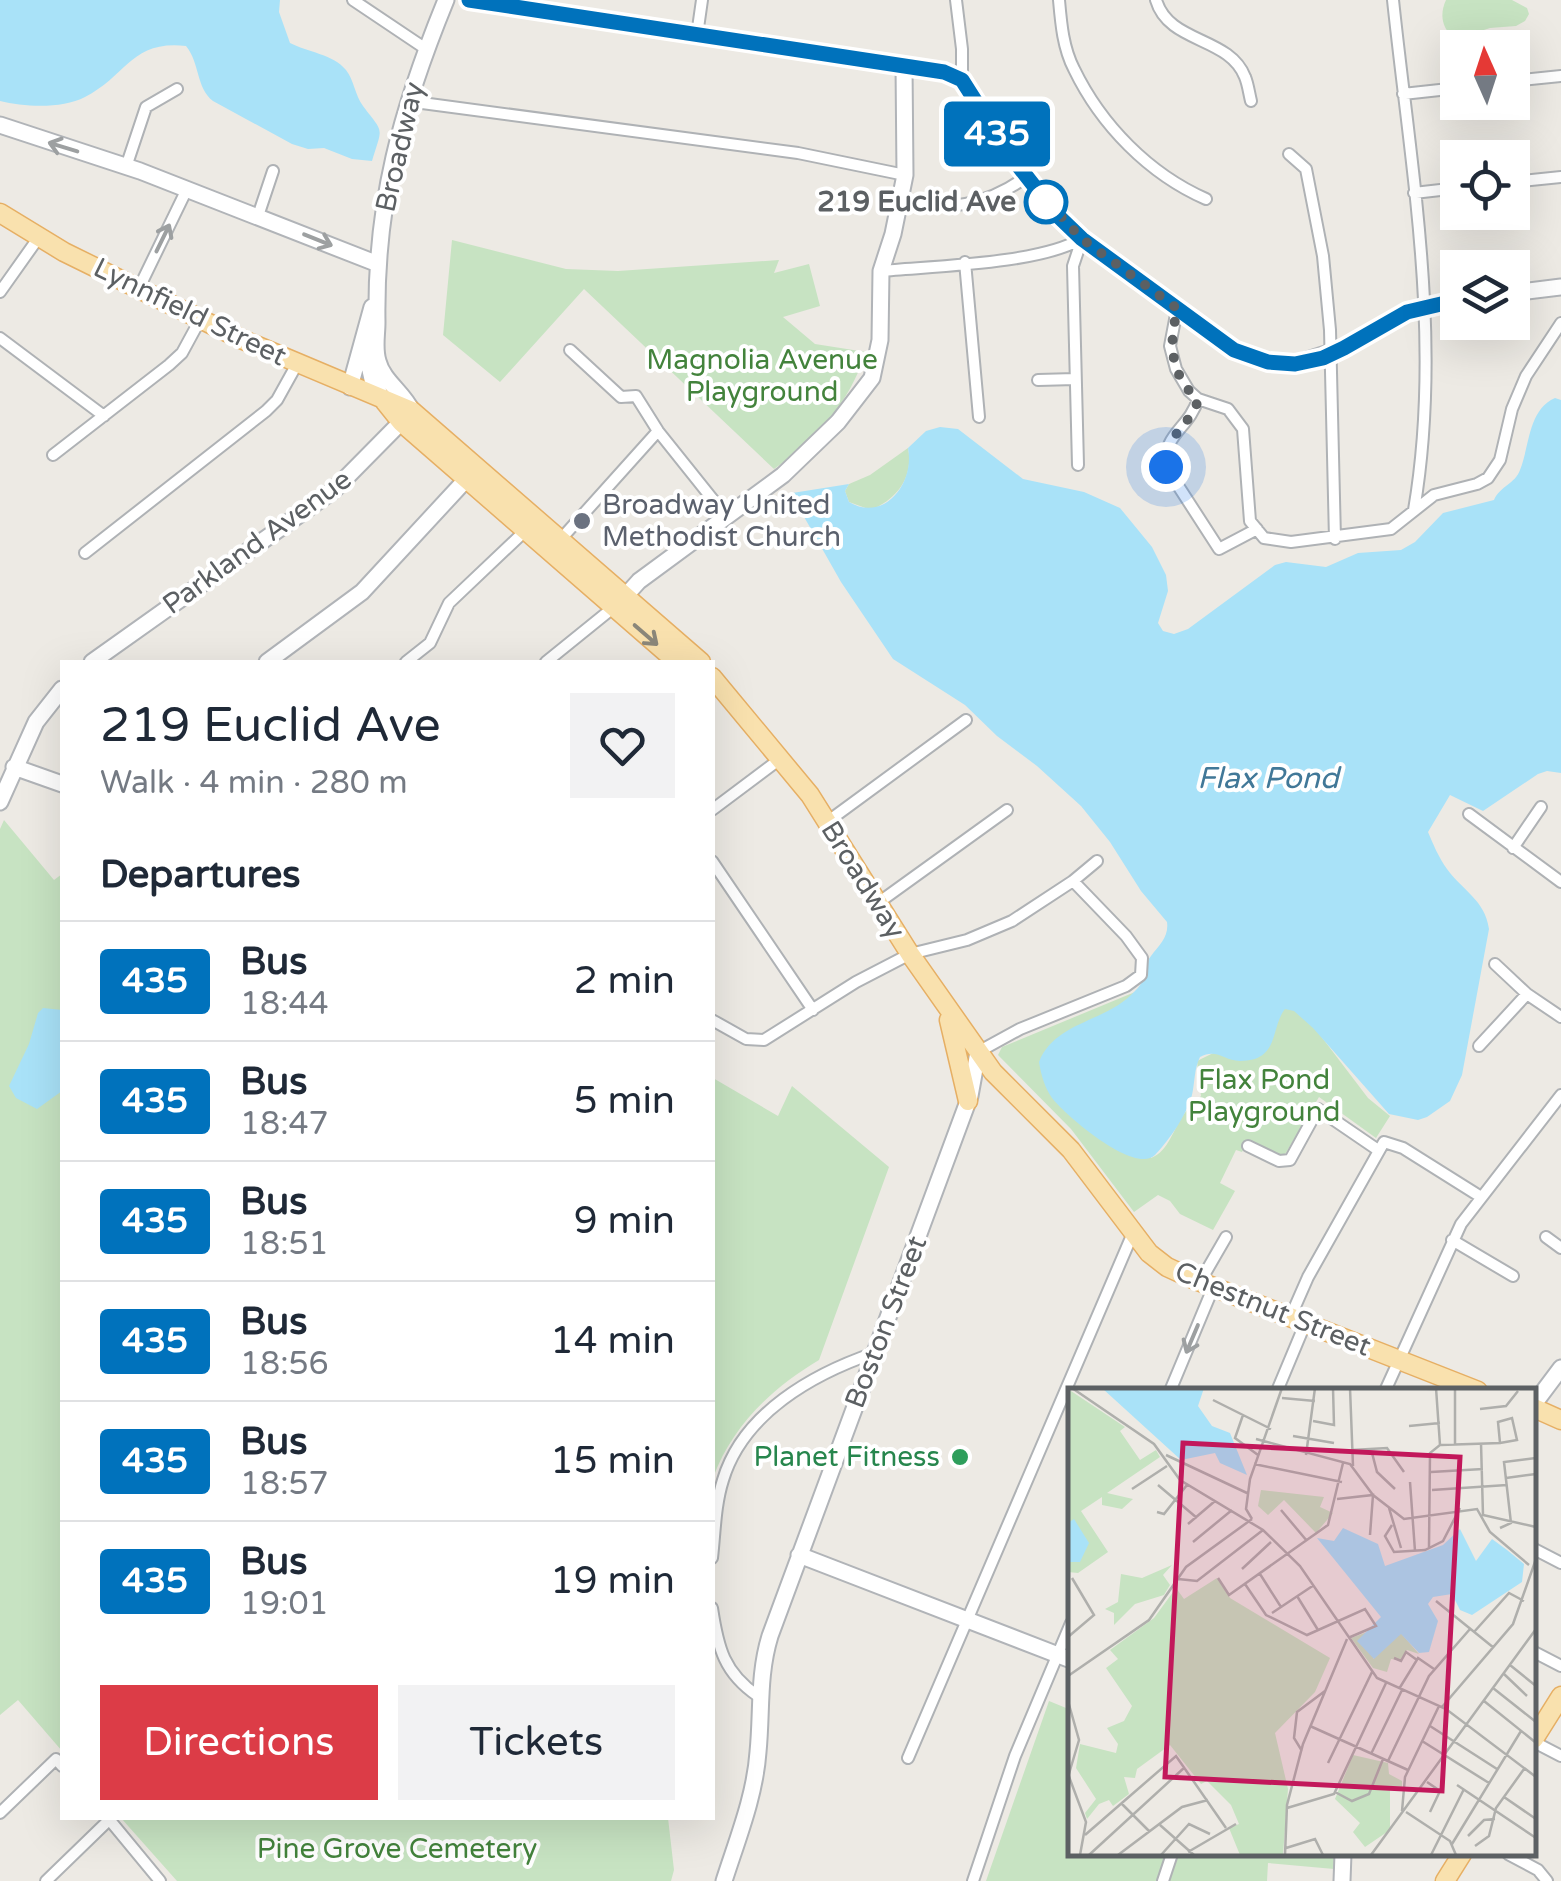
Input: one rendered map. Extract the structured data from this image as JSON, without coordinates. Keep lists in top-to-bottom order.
{
  "streets": {
    "main road": ["Broadway", "Lynnfield Street", "Chestnut Street"],
    "street": ["Parkland Avenue", "Boston Street"]
  },
  "crossings": [
    ["Broadway", "Lynnfield Street"],
    ["Broadway", "Parkland Avenue"],
    ["Broadway", "Chestnut Street"],
    ["Broadway", "Boston Street"],
    ["Chestnut Street", "Boston Street"]
  ],
  "water": ["Flax Pond"],
  "parks": ["Magnolia Avenue Playground", "Flax Pond Playground", "Pine Grove Cemetery"],
  "places": ["219 Euclid Ave", "Broadway United Methodist Church", "Planet Fitness"],
  "lines": ["bus line 435"],
  "north": "top",
  "page": {
    "on_map": "435",
    "heading": [
      ["219 Euclid Ave", "Walk · 4 min · 280 m"],
      "Departures"
    ],
    "list": [
      {
        "mark": "435",
        "name": "Bus",
        "note": "18:44",
        "value": "2 min"
      },
      {
        "mark": "435",
        "name": "Bus",
        "note": "18:47",
        "value": "5 min"
      },
      {
        "mark": "435",
        "name": "Bus",
        "note": "18:51",
        "value": "9 min"
      },
      {
        "mark": "435",
        "name": "Bus",
        "note": "18:56",
        "value": "14 min"
      },
      {
        "mark": "435",
        "name": "Bus",
        "note": "18:57",
        "value": "15 min"
      },
      {
        "mark": "435",
        "name": "Bus",
        "note": "19:01",
        "value": "19 min"
      }
    ],
    "buttons": ["Directions", "Tickets"]
  }
}
